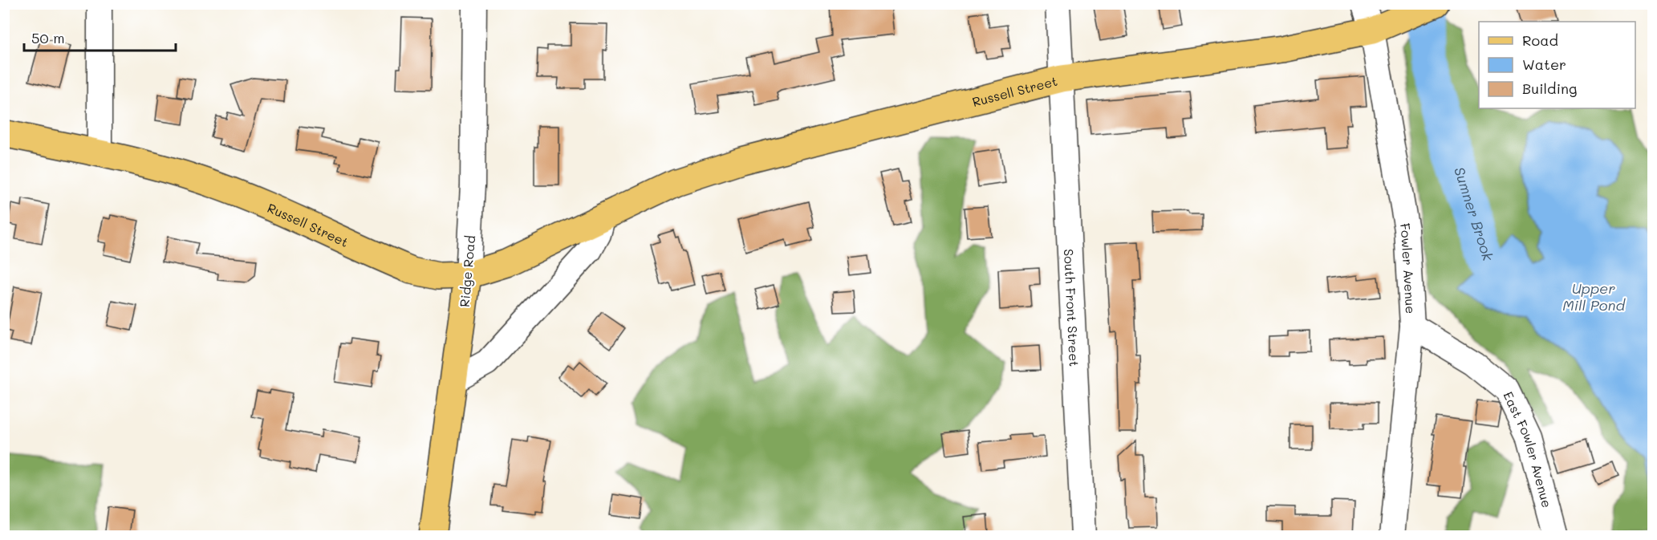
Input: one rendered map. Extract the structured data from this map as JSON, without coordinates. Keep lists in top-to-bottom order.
{
  "streets": {
    "main road": ["Russell Street", "Ridge Road"],
    "street": ["Fowler Avenue", "South Front Street", "East Fowler Avenue"]
  },
  "crossings": [
    ["Russell Street", "Fowler Avenue"],
    ["Russell Street", "Ridge Road"],
    ["Russell Street", "South Front Street"],
    ["Fowler Avenue", "East Fowler Avenue"]
  ],
  "water": ["Sumner Brook", "Upper Mill Pond"],
  "legend": ["Road", "Water", "Building"],
  "scale_bar": "50 m"
}
